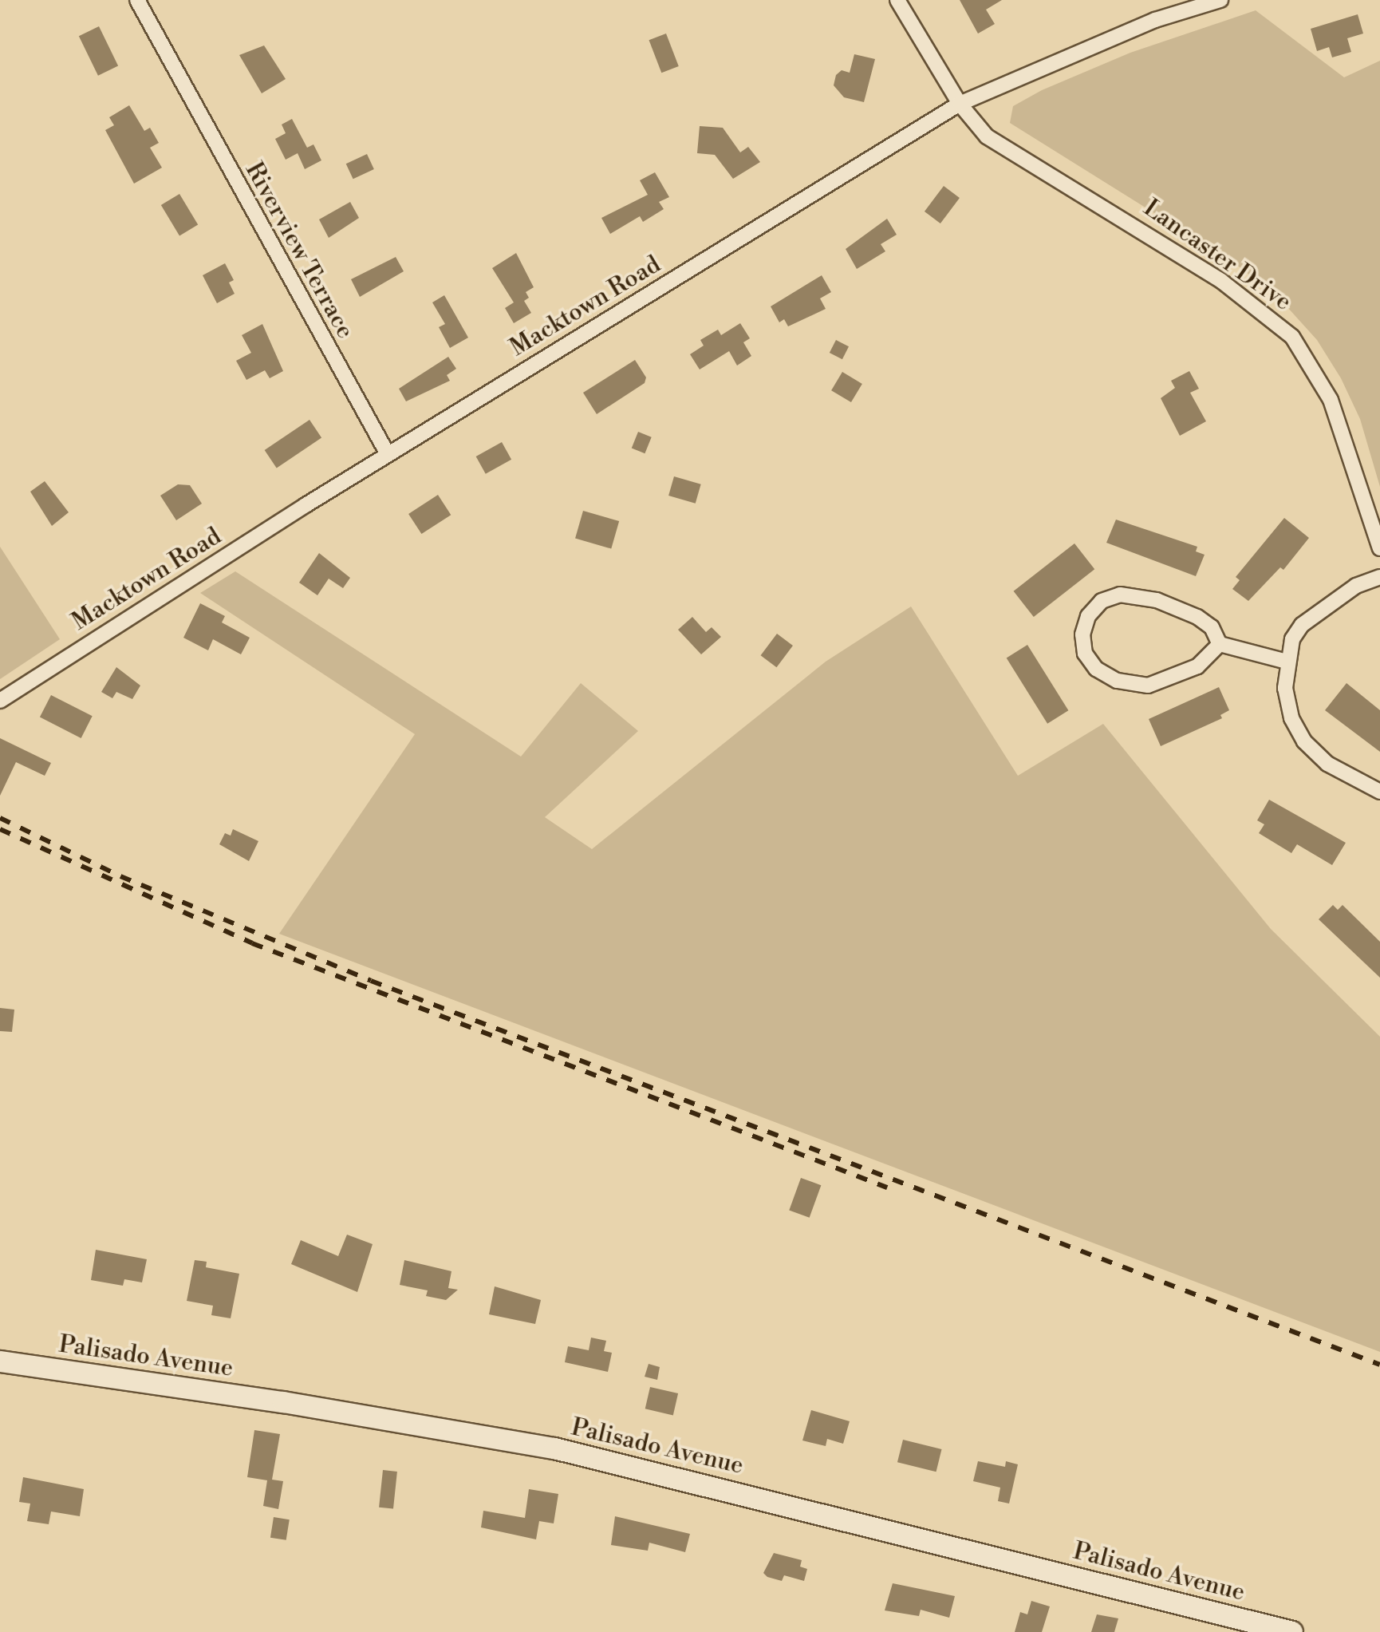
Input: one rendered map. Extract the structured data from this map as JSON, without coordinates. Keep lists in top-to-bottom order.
{
  "streets": {
    "main road": ["Palisado Avenue"],
    "street": ["Riverview Terrace", "Lancaster Drive", "Macktown Road"]
  },
  "crossings": [
    ["Riverview Terrace", "Macktown Road"],
    ["Lancaster Drive", "Macktown Road"]
  ]
}
